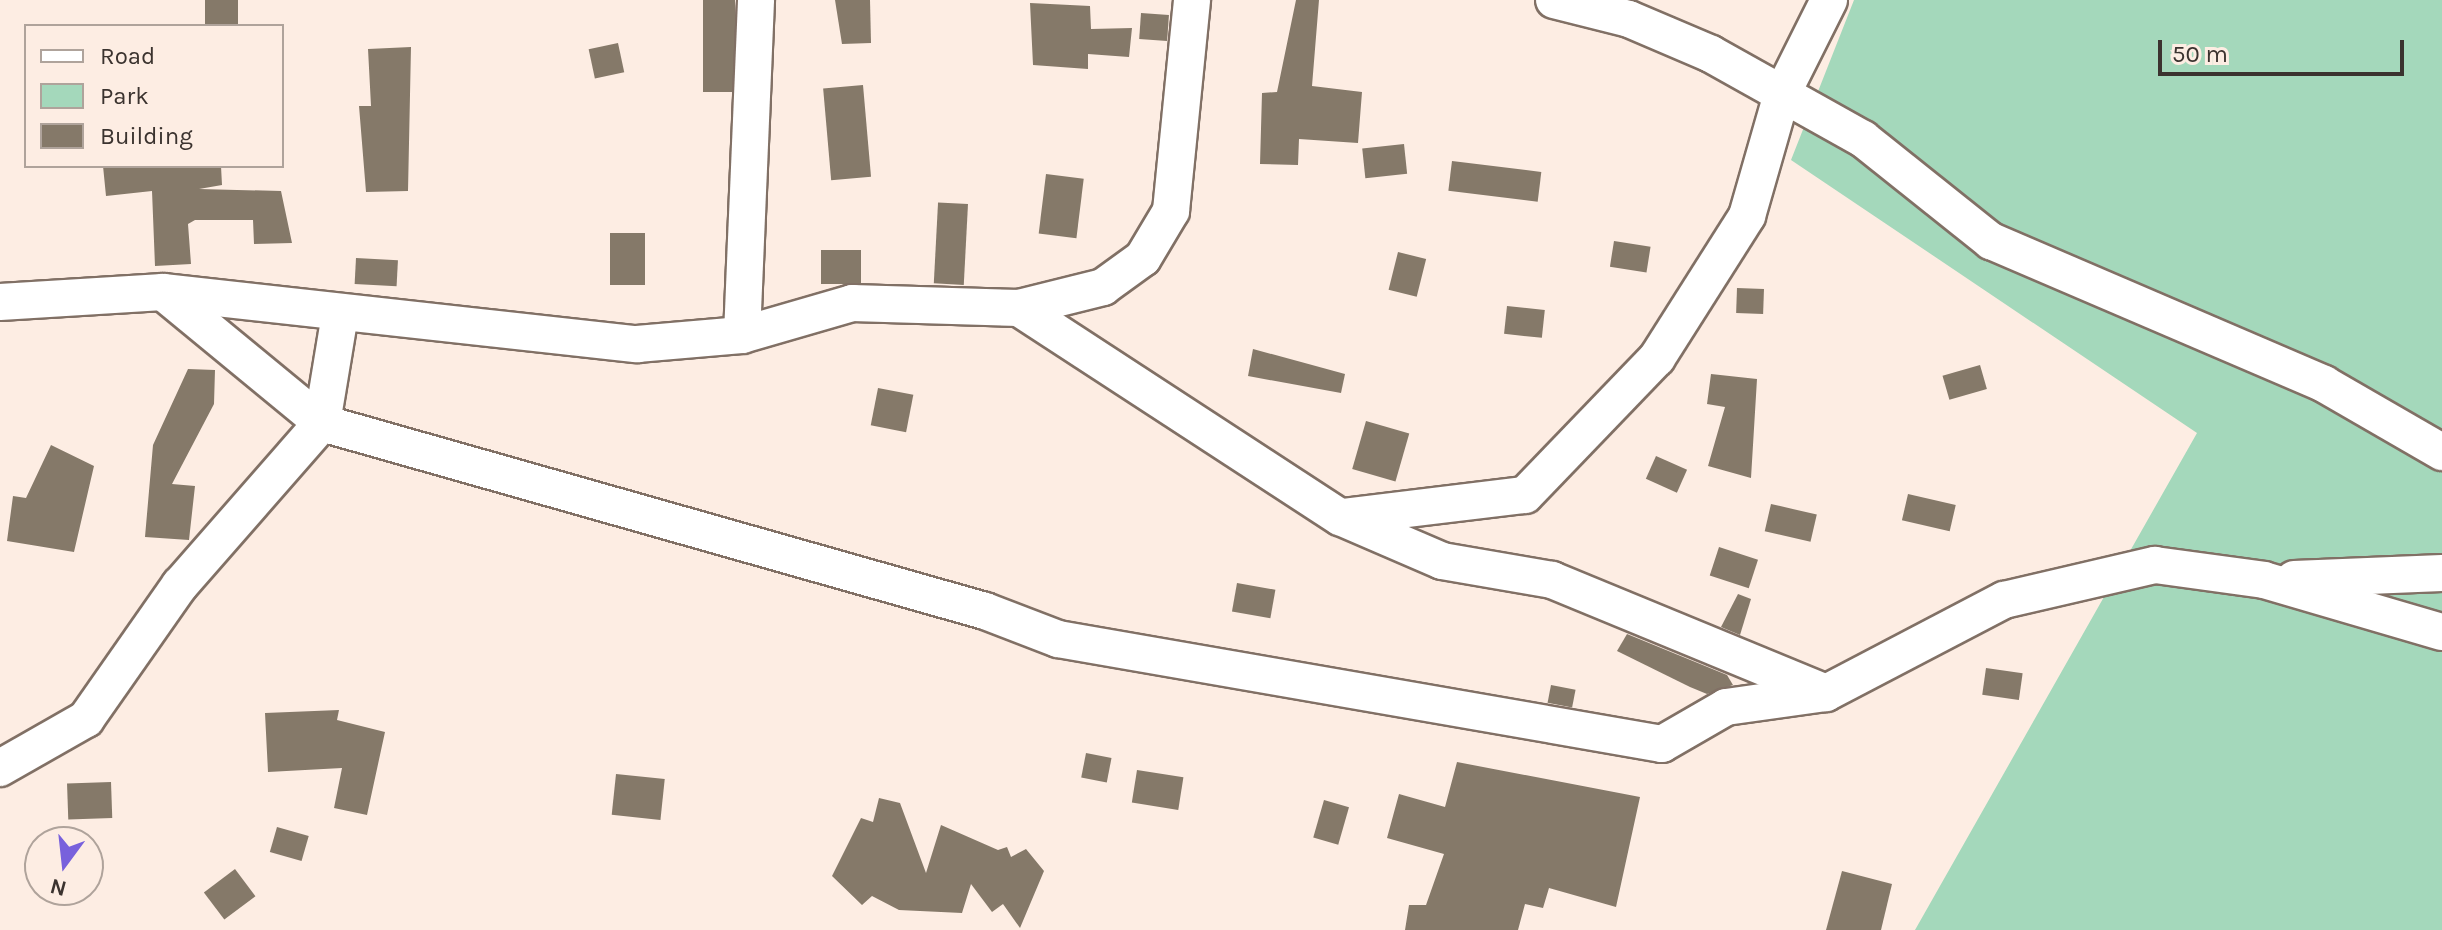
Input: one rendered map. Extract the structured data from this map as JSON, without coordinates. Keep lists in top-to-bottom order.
{
  "legend": ["Road", "Park", "Building"],
  "scale_bar": "50 m",
  "north": "bottom"
}
